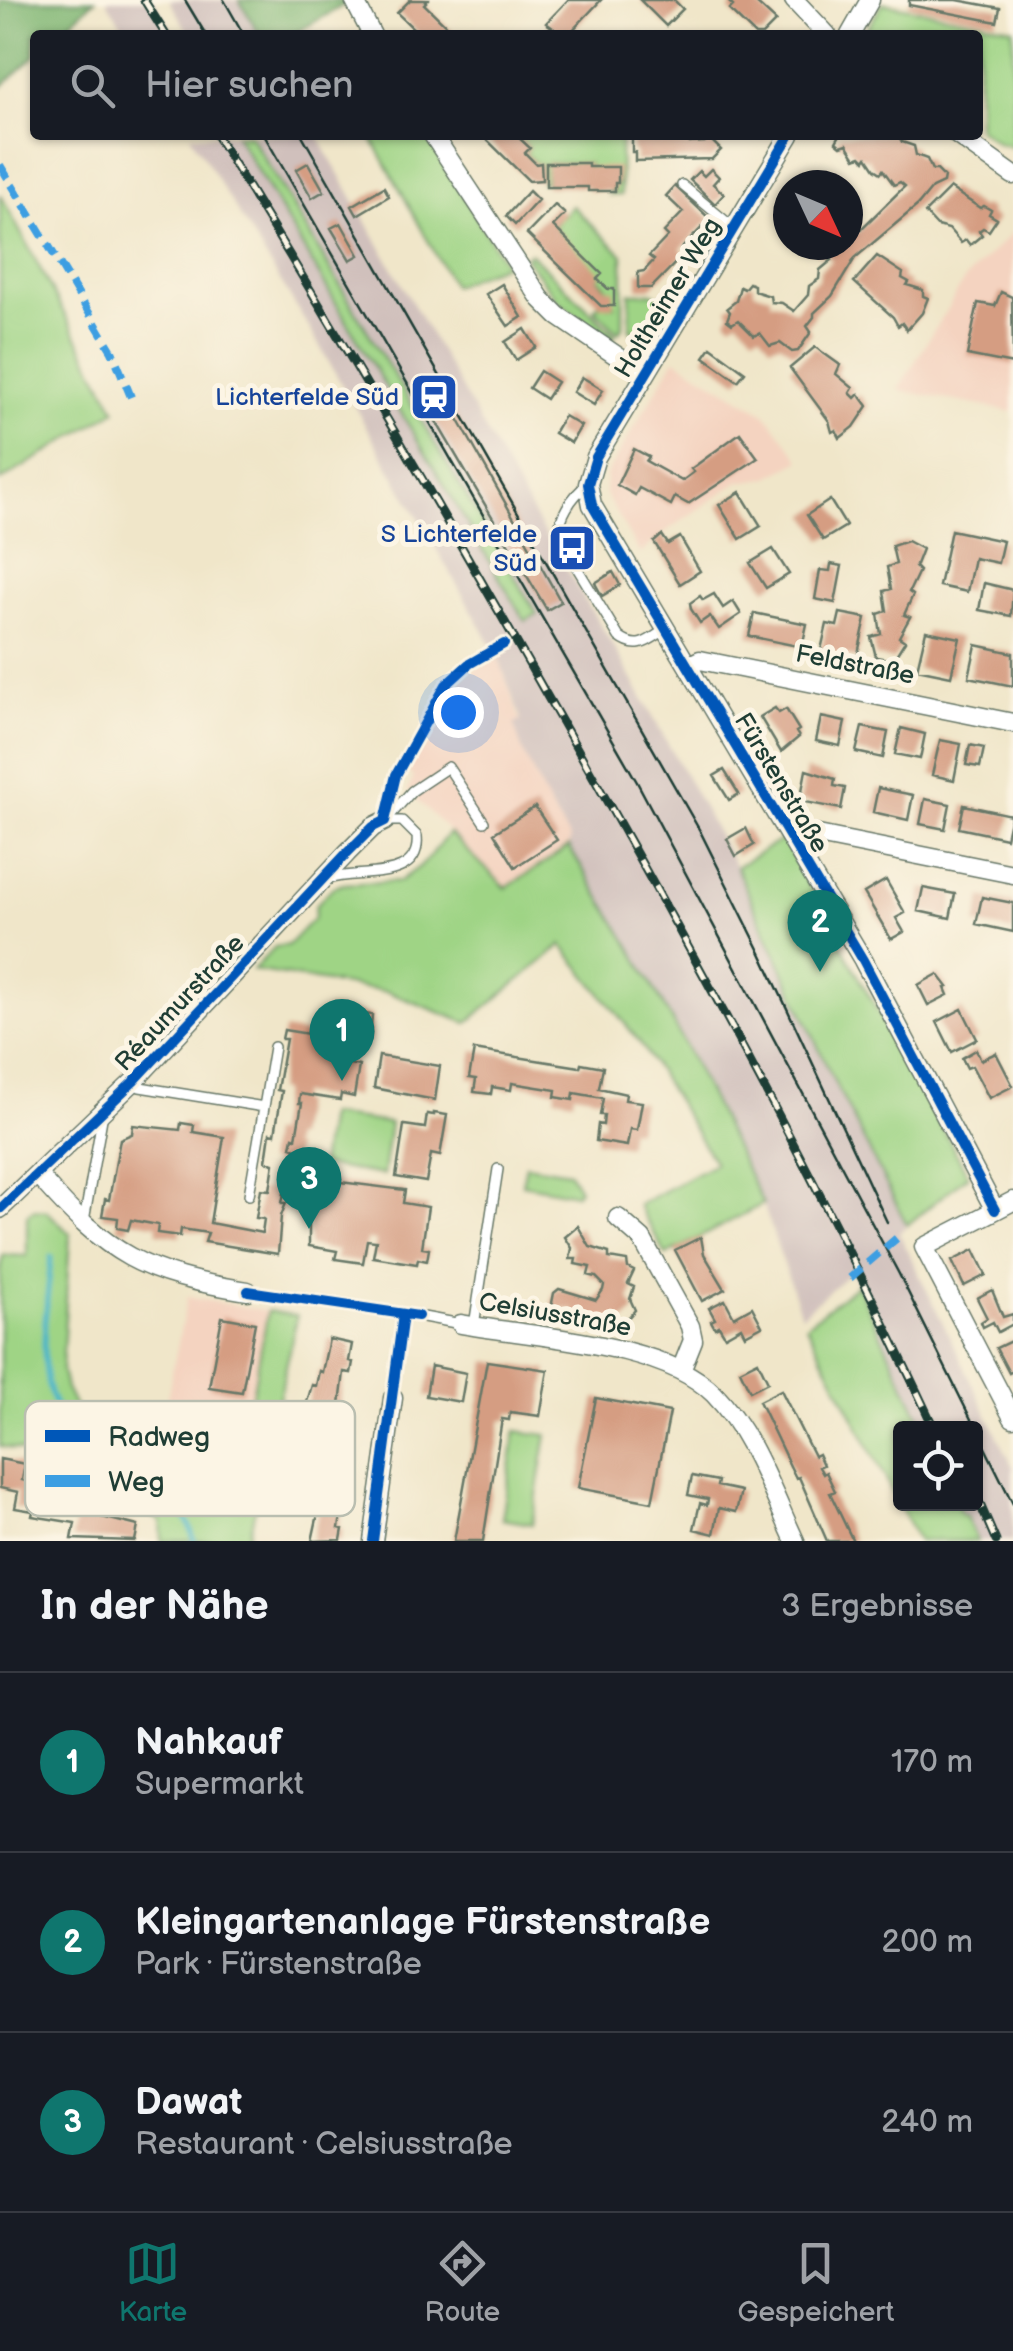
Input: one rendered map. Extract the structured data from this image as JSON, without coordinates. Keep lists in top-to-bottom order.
{
  "streets": {
    "street": [
      "Holtheimer Weg",
      "Feldstraße",
      "Fürstenstraße",
      "Réaumurstraße",
      "Celsiusstraße"
    ]
  },
  "crossings": [
    ["Holtheimer Weg", "Fürstenstraße"],
    ["Feldstraße", "Fürstenstraße"]
  ],
  "places": {
    "station": ["Lichterfelde Süd"],
    "bus stop": ["S Lichterfelde Süd"]
  },
  "legend": ["Radweg", "Weg"],
  "north": "bottom right",
  "page": {
    "search": "Hier suchen",
    "pins": ["2", "1", "3"],
    "heading": ["In der Nähe", "3 Ergebnisse"],
    "list": [
      {
        "mark": "1",
        "name": "Nahkauf",
        "note": "Supermarkt",
        "value": "170 m"
      },
      {
        "mark": "2",
        "name": "Kleingartenanlage Fürstenstraße",
        "note": "Park · Fürstenstraße",
        "value": "200 m"
      },
      {
        "mark": "3",
        "name": "Dawat",
        "note": "Restaurant · Celsiusstraße",
        "value": "240 m"
      }
    ],
    "nav": ["Karte", "Route", "Gespeichert"]
  }
}
